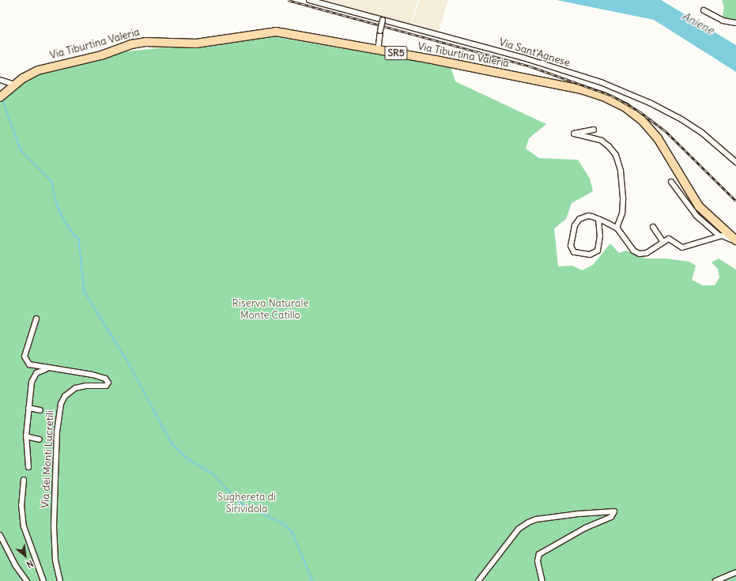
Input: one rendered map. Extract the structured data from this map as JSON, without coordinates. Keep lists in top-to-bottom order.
{
  "streets": {
    "main road": ["Via Tiburtina Valeria", "SR5"],
    "street": ["Via Sant'Agnese", "Via dei Monti Lucretili"]
  },
  "water": ["Aniene"],
  "parks": ["Riserva Naturale Monte Catillo", "Sughereta di Sirividola"],
  "north": "bottom right"
}
